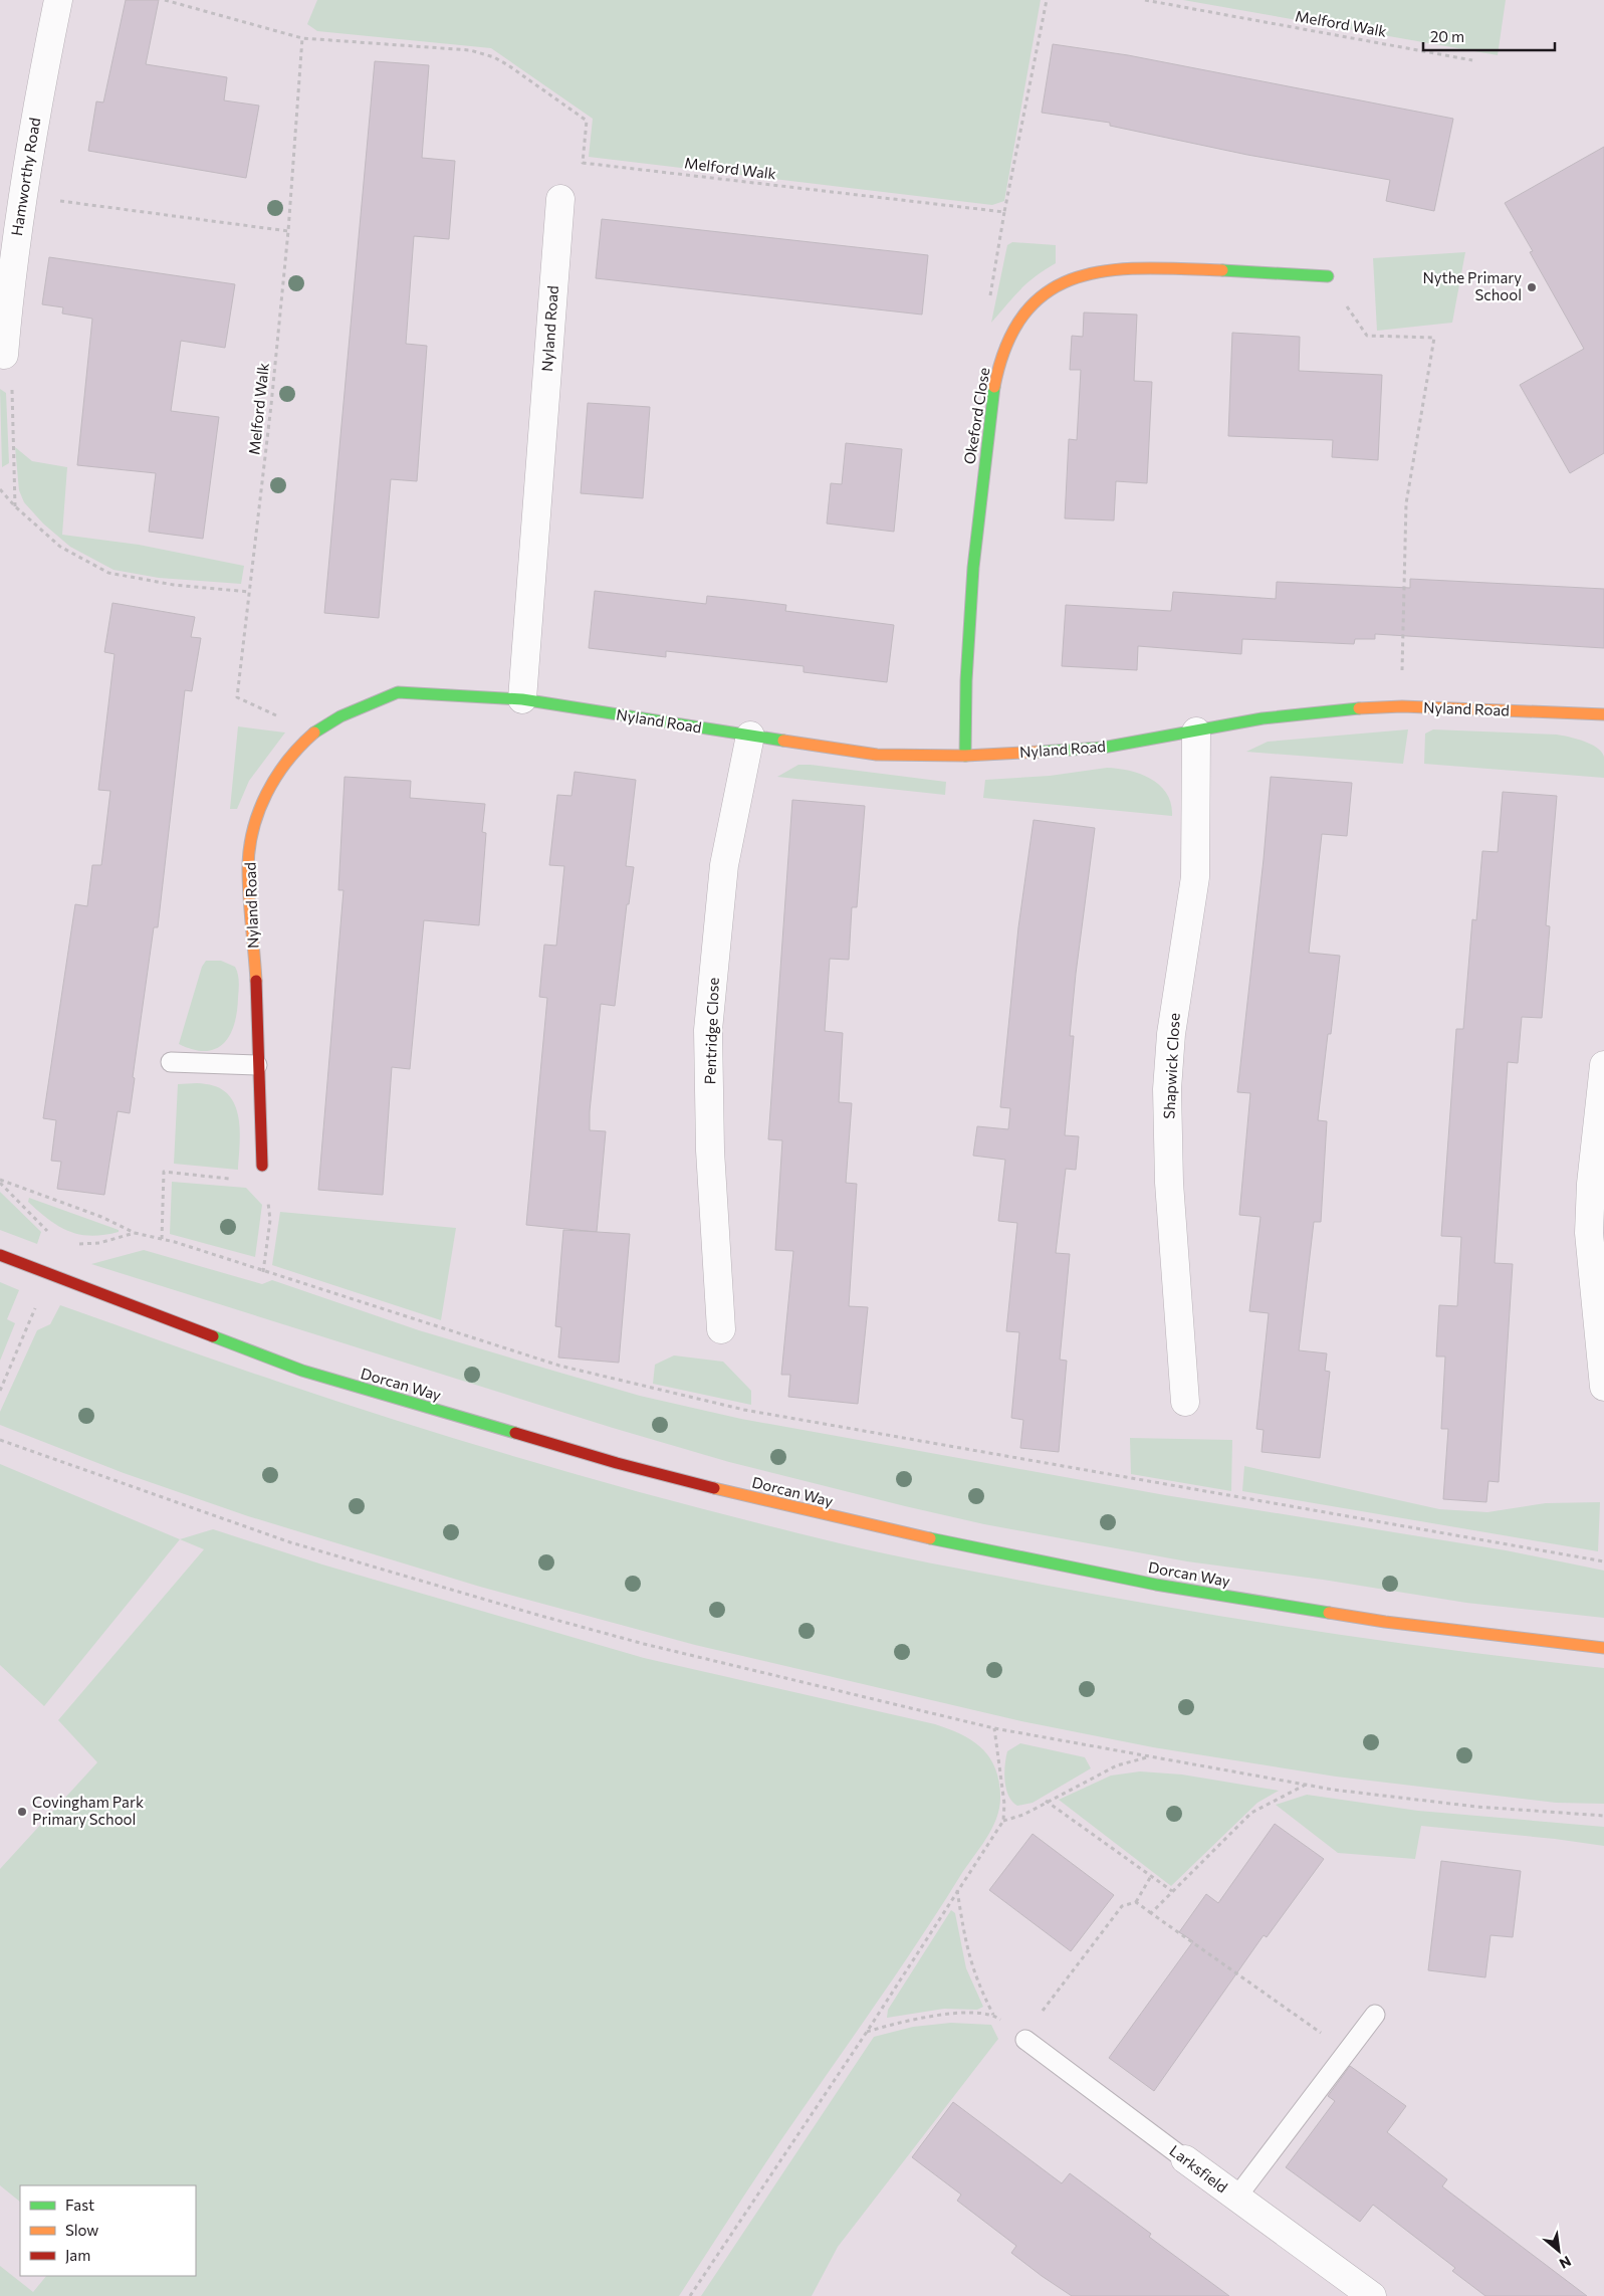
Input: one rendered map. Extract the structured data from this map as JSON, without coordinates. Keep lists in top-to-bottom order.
{
  "streets": {
    "street": [
      "Hamworthy Road",
      "Nyland Road",
      "Okeford Close",
      "Pentridge Close",
      "Shapwick Close",
      "Dorcan Way",
      "Larksfield"
    ],
    "path": ["Melford Walk"]
  },
  "crossings": [
    ["Melford Walk", "Nyland Road"],
    ["Nyland Road", "Okeford Close"],
    ["Nyland Road", "Pentridge Close"],
    ["Nyland Road", "Shapwick Close"]
  ],
  "places": ["Nythe Primary School", "Covingham Park Primary School"],
  "legend": ["Fast", "Slow", "Jam"],
  "scale_bar": "20 m",
  "north": "bottom right"
}
